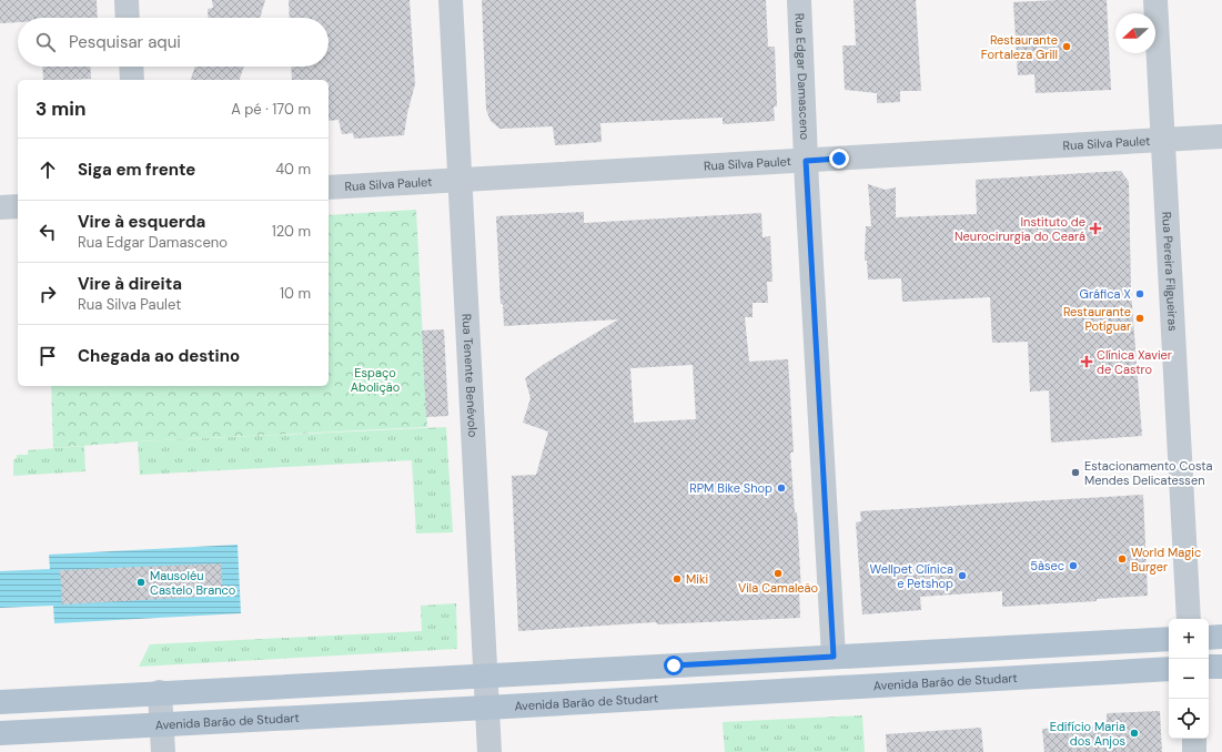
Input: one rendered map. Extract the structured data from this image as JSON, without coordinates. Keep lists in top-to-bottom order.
{
  "streets": {
    "main road": ["Avenida Barão de Studart"],
    "street": [
      "Rua Edgar Damasceno",
      "Rua Silva Paulet",
      "Rua Pereira Filgueiras",
      "Rua Tenente Benévolo"
    ]
  },
  "crossings": [
    ["Rua Edgar Damasceno", "Rua Silva Paulet"],
    ["Rua Silva Paulet", "Rua Pereira Filgueiras"],
    ["Rua Silva Paulet", "Rua Tenente Benévolo"],
    ["Rua Tenente Benévolo", "Avenida Barão de Studart"]
  ],
  "parks": ["Espaço Abolição"],
  "places": {
    "other": [
      "Restaurante Fortaleza Grill",
      "Gráfica X",
      "Restaurante Potíguar",
      "Estacionamento Costa Mendes Delicatessen",
      "RPM Bike Shop",
      "World Magic Burger",
      "5àsec",
      "Vila Camaleão",
      "Wellpet Clínica e Petshop",
      "Miki",
      "Mausoléu Castelo Branco",
      "Edifício Maria dos Anjos"
    ],
    "health": ["Instituto de Neurocirurgia do Ceará", "Clínica Xavier de Castro"]
  },
  "north": "left",
  "page": {
    "search": "Pesquisar aqui",
    "heading": ["3 min", "A pé · 170 m"],
    "list": [
      ["Siga em frente", "40 m"],
      ["Vire à esquerda", "Rua Edgar Damasceno", "120 m"],
      ["Vire à direita", "Rua Silva Paulet", "10 m"],
      "Chegada ao destino"
    ],
    "map_buttons": ["+", "−"]
  }
}
